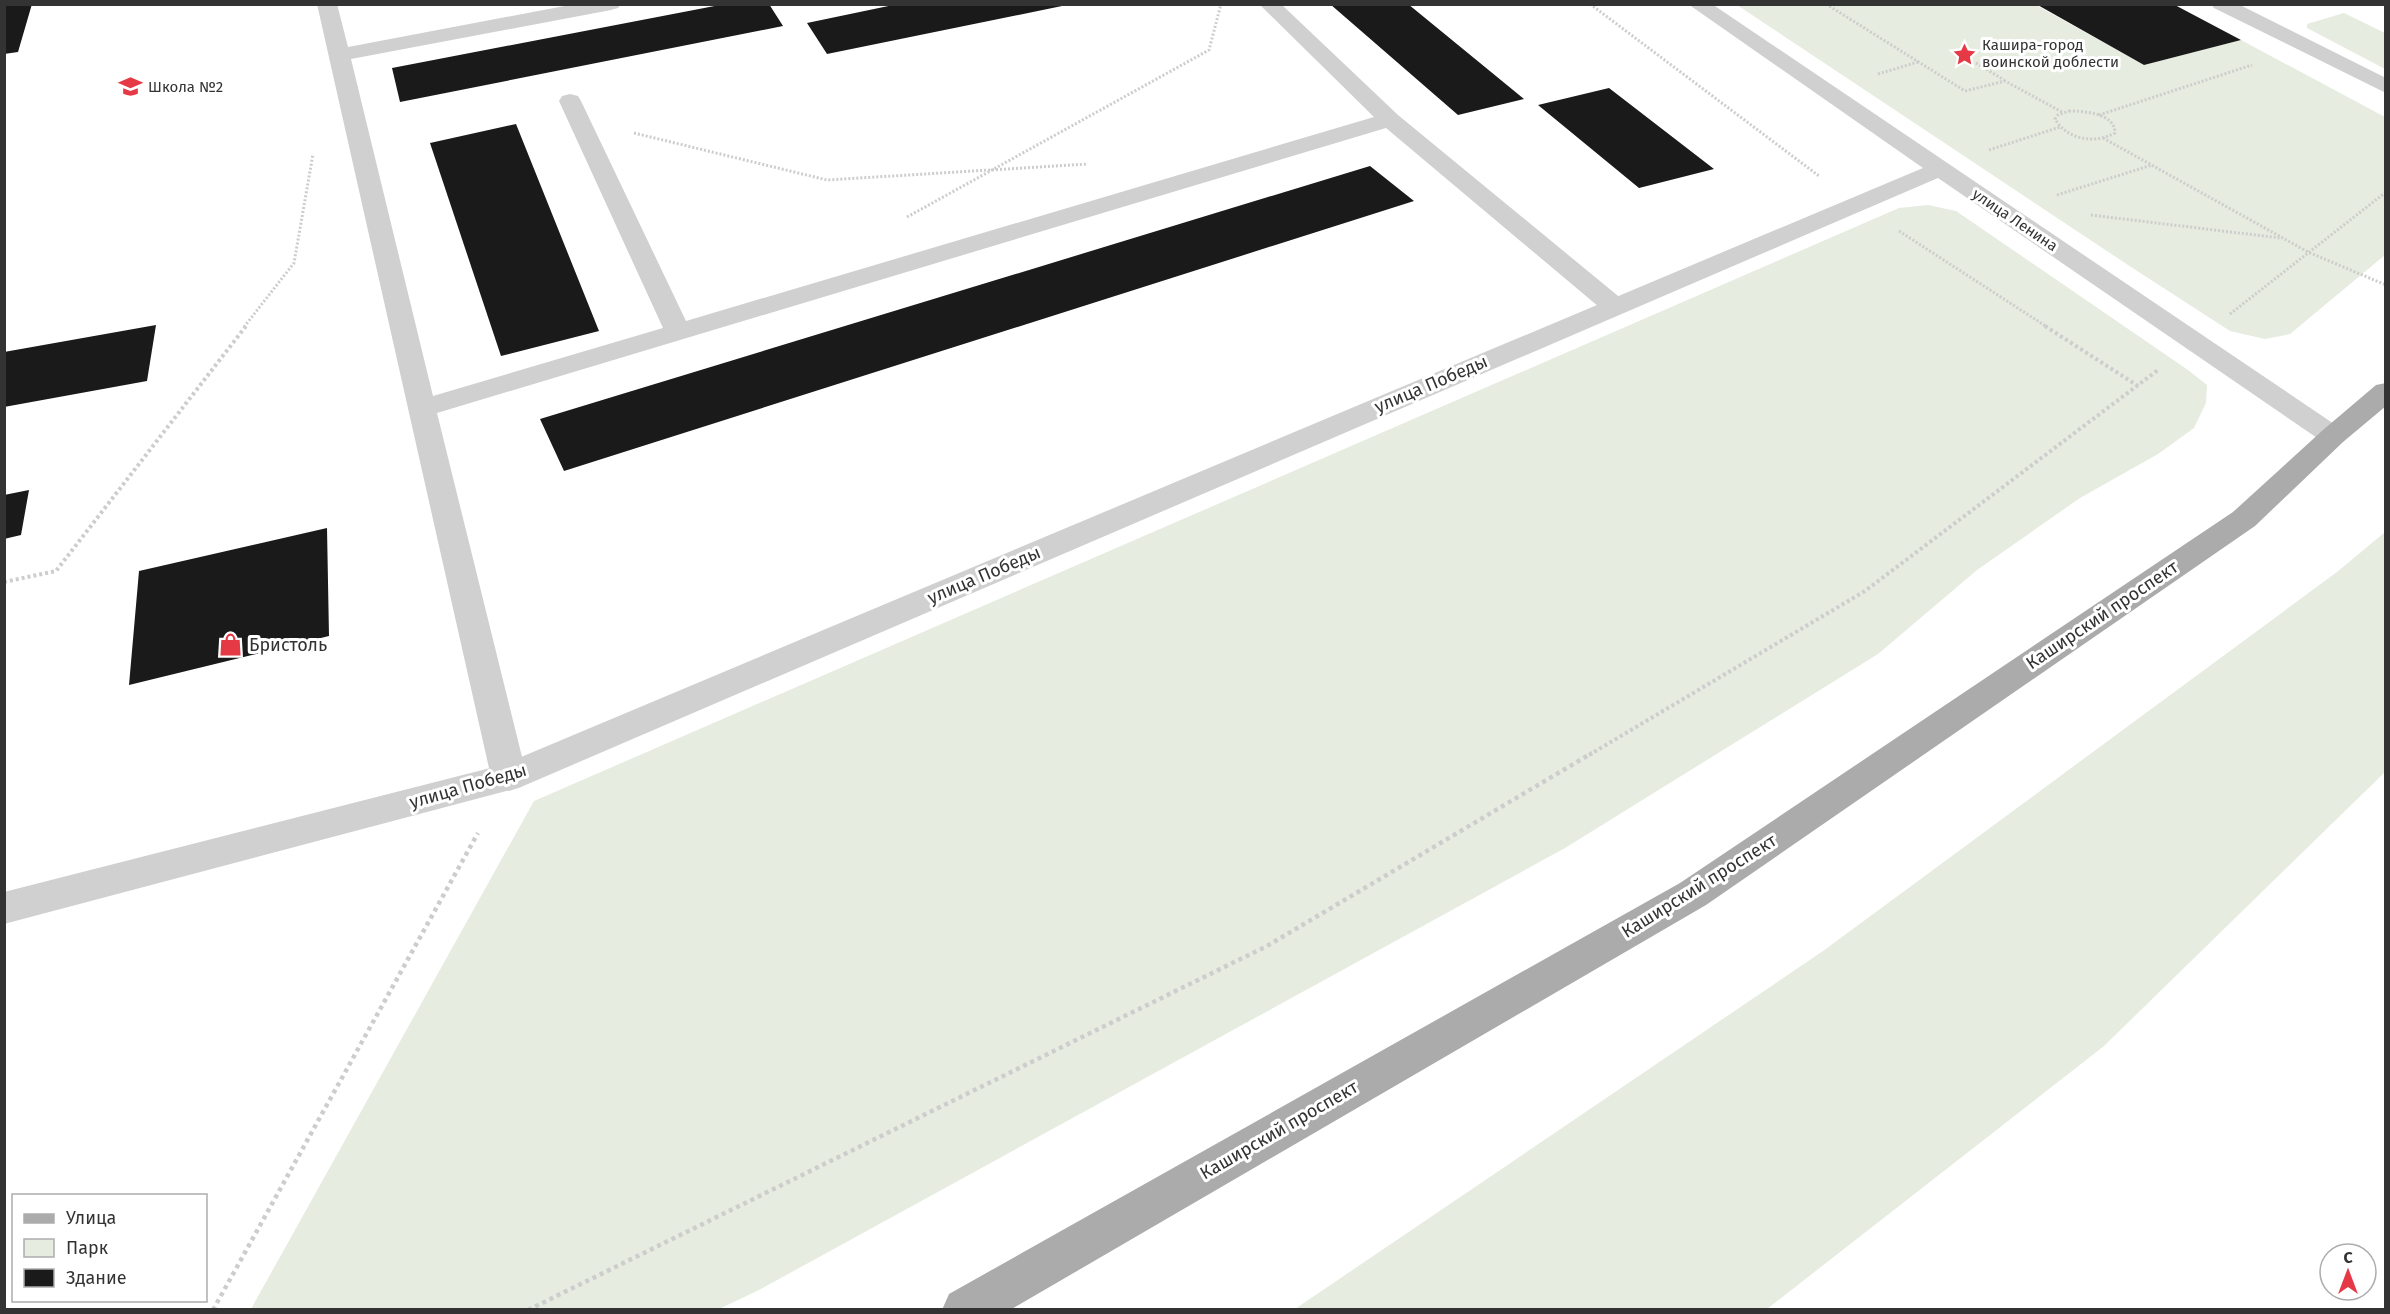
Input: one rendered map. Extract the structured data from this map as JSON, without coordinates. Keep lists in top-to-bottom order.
{
  "streets": {
    "main road": ["Каширский проспект"],
    "street": ["улица Ленина", "улица Победы"]
  },
  "crossings": [
    ["улица Ленина", "улица Победы"],
    ["улица Ленина", "Каширский проспект"]
  ],
  "places": {
    "place": ["Кашира-город воинской доблести"],
    "school or university": ["Школа №2"],
    "shop": ["Бристоль"]
  },
  "legend": ["Улица", "Парк", "Здание"],
  "north": "top"
}
